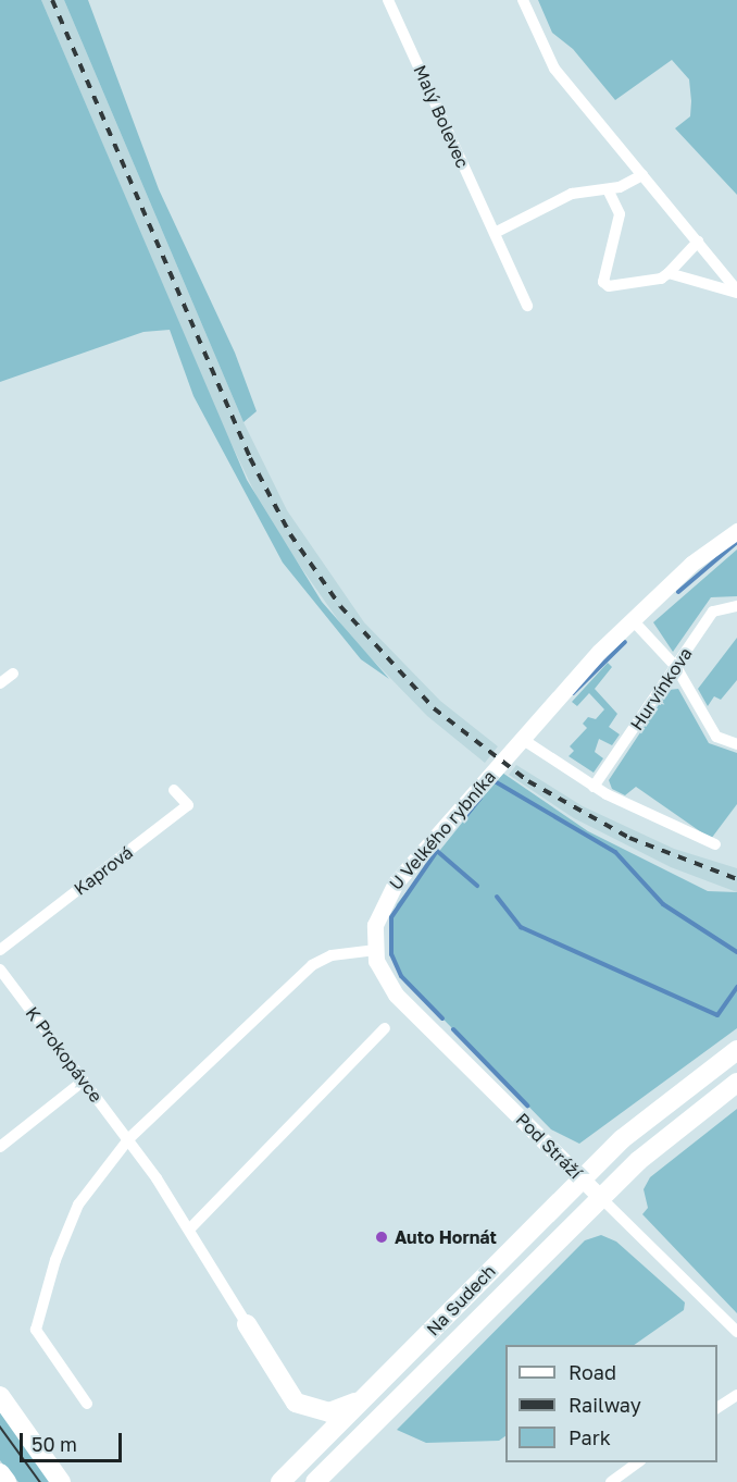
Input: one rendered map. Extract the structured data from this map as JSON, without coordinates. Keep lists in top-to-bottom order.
{
  "streets": {
    "main road": ["Na Sudech"],
    "street": [
      "Malý Bolevec",
      "Hurvínkova",
      "U Velkého rybníka",
      "Kaprová",
      "K Prokopávce",
      "Pod Stráží"
    ]
  },
  "crossings": [
    ["U Velkého rybníka", "Pod Stráží"],
    ["Pod Stráží", "Na Sudech"]
  ],
  "places": ["Auto Hornát"],
  "legend": ["Road", "Railway", "Park"],
  "scale_bar": "50 m"
}
